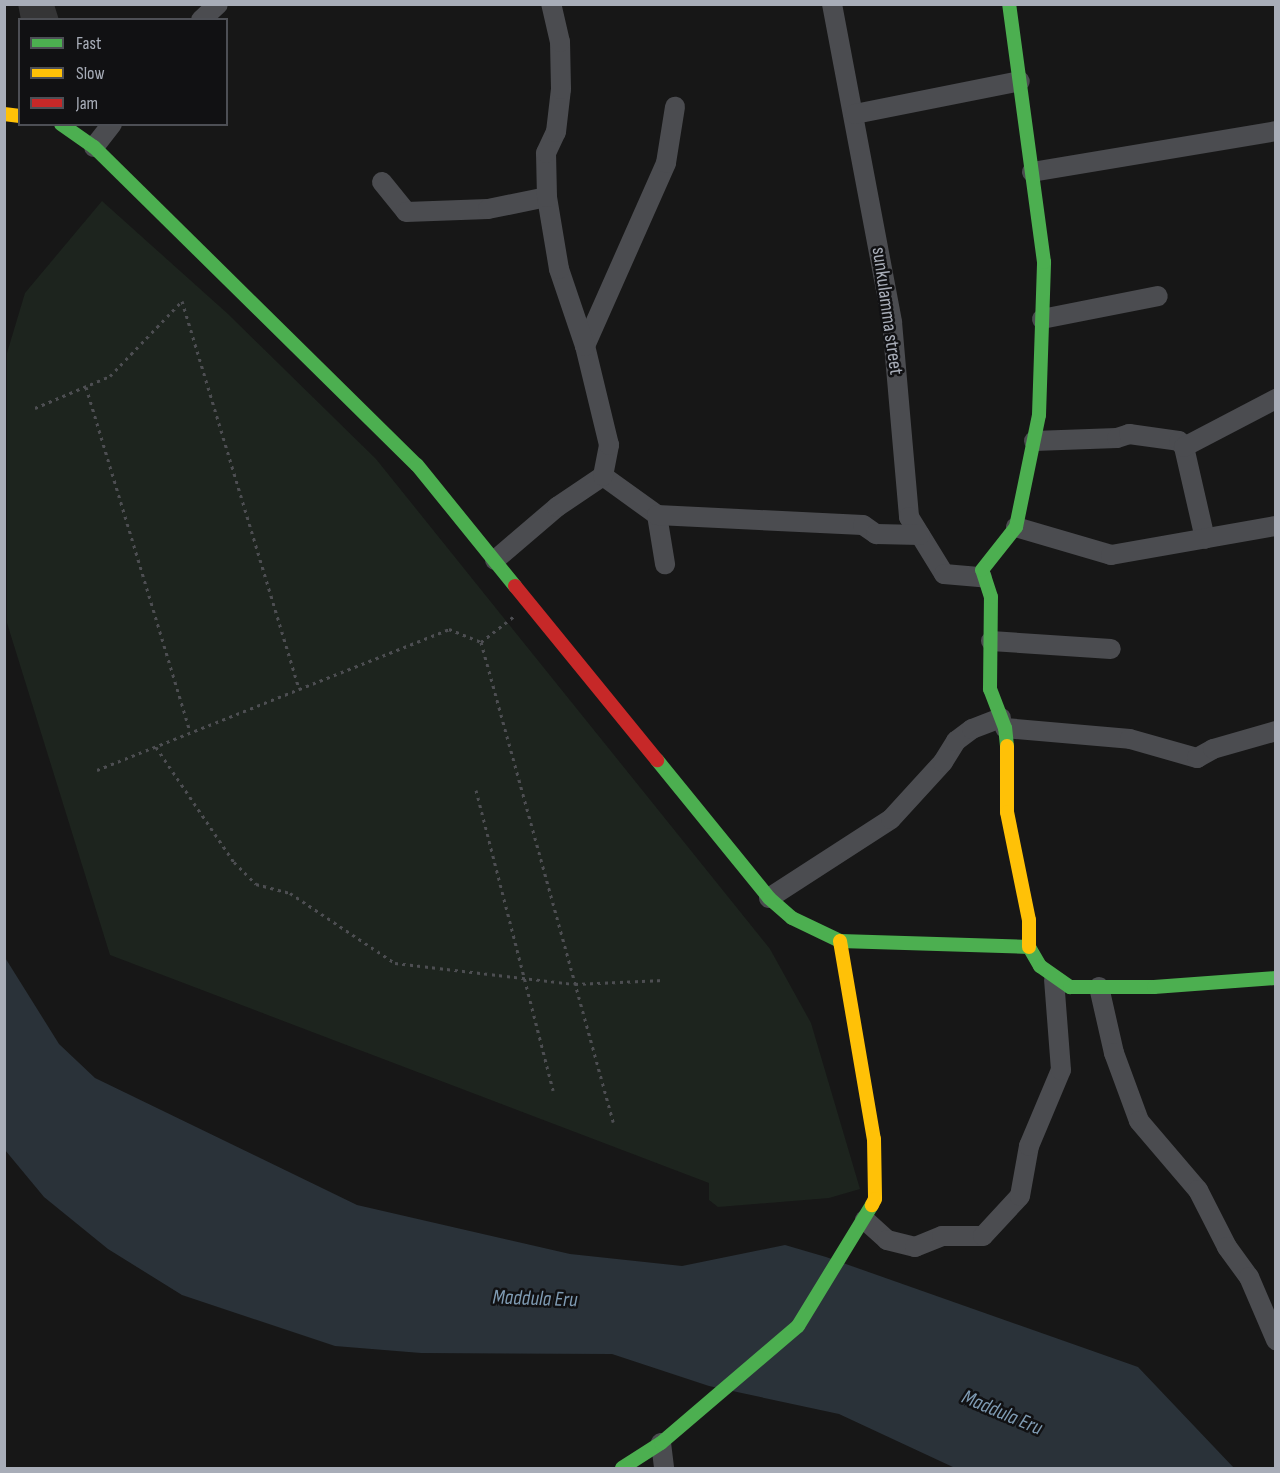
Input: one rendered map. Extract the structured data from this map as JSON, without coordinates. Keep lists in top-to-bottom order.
{
  "streets": {
    "street": ["sunkulamma street"]
  },
  "water": ["Maddula Eru"],
  "legend": ["Fast", "Slow", "Jam"]
}
